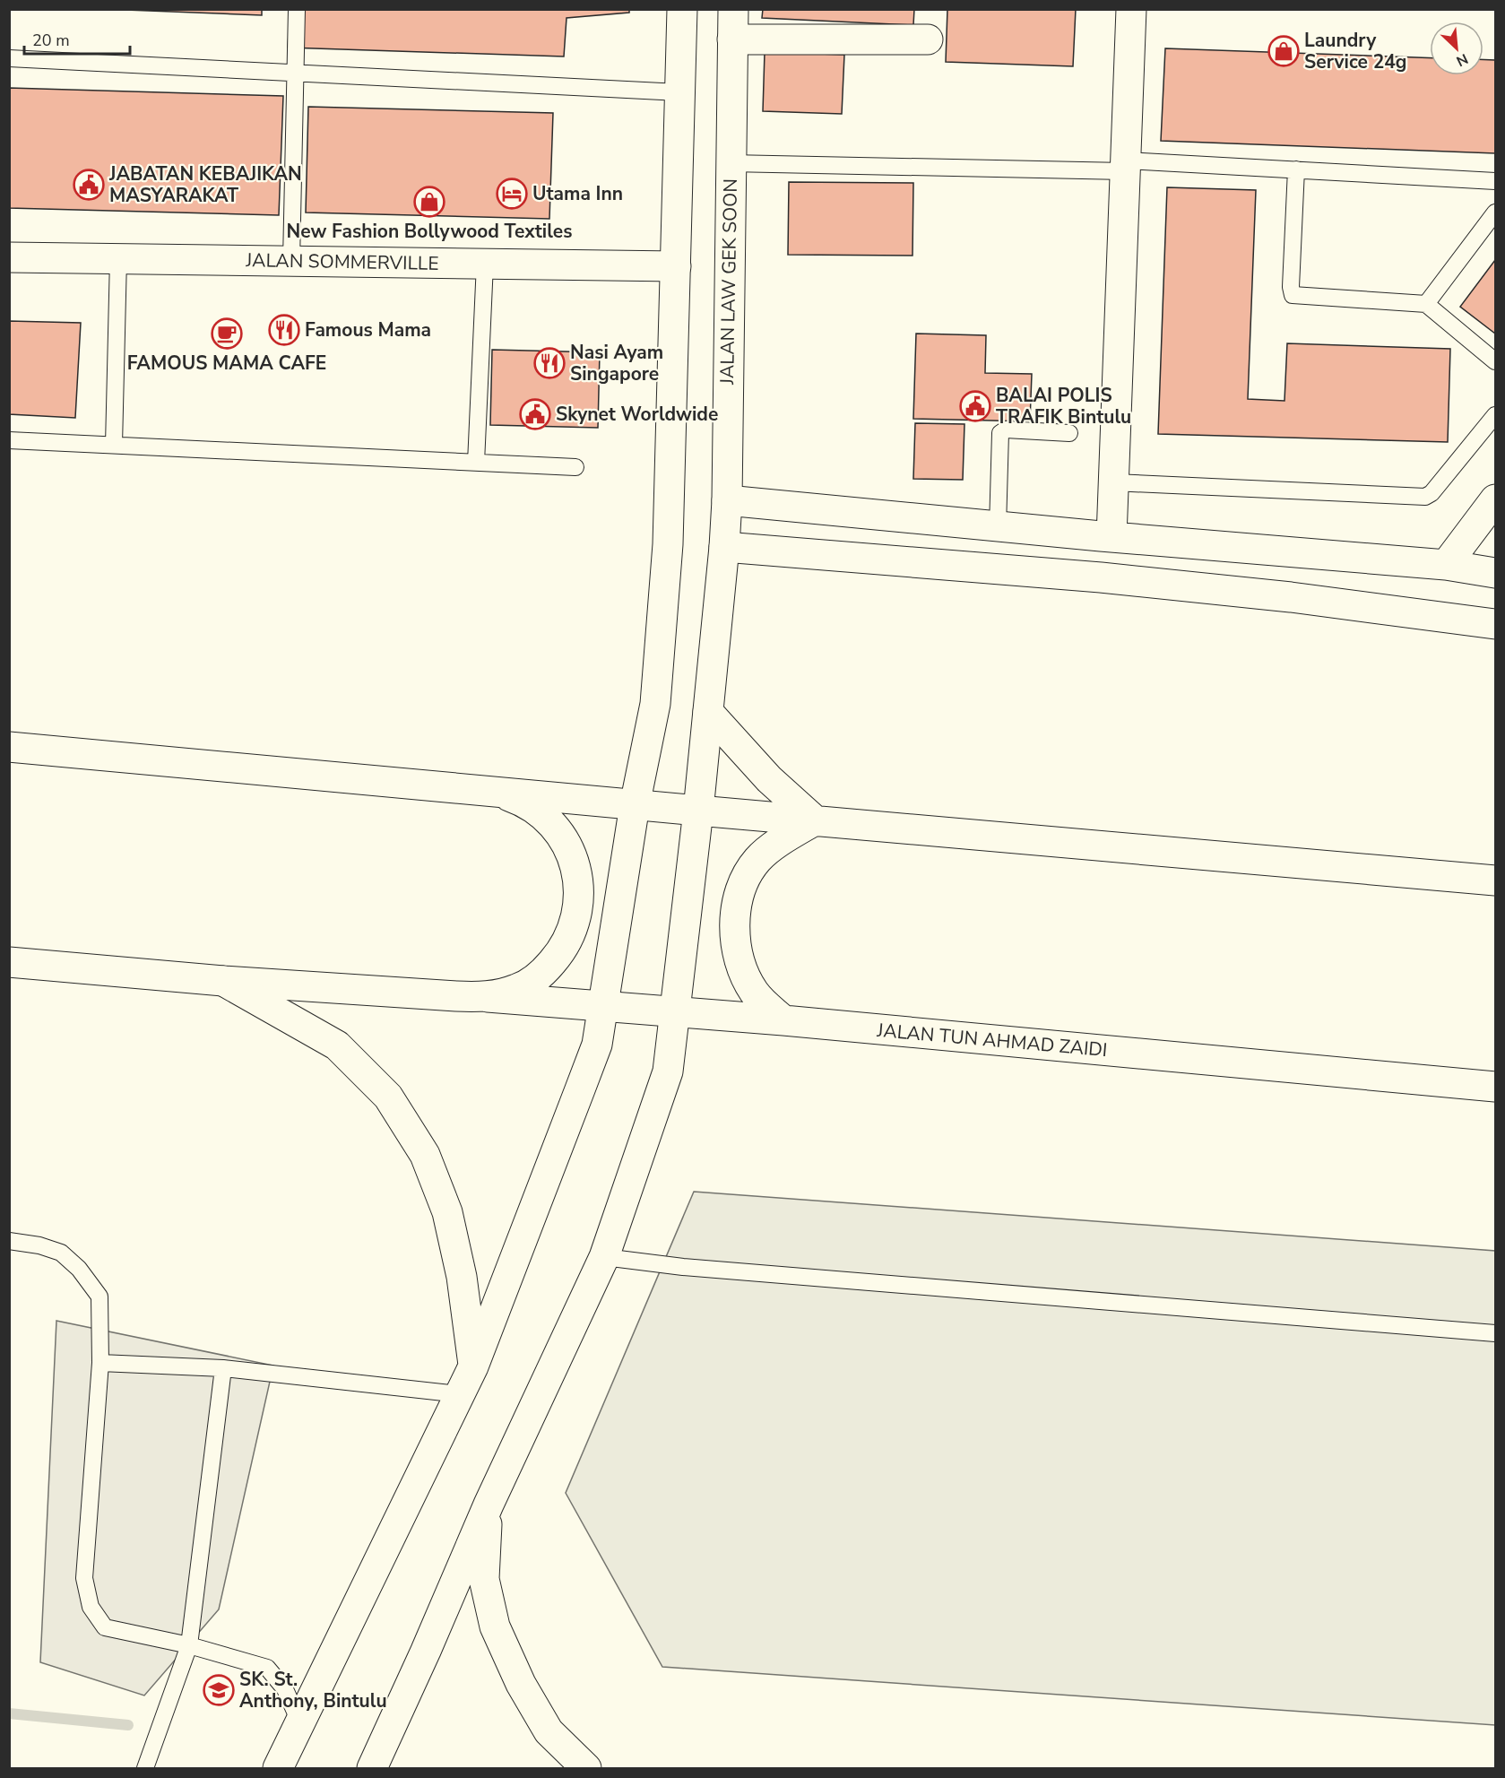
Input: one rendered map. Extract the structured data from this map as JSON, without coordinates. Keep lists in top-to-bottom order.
{
  "streets": {
    "main road": ["JALAN SOMMERVILLE", "JALAN LAW GEK SOON", "JALAN TUN AHMAD ZAIDI"]
  },
  "crossings": [
    ["JALAN LAW GEK SOON", "JALAN TUN AHMAD ZAIDI"]
  ],
  "places": {
    "shop": ["Laundry Service 24g", "New Fashion Bollywood Textiles"],
    "public building": ["JABATAN KEBAJIKAN MASYARAKAT", "BALAI POLIS TRAFIK Bintulu", "Skynet Worldwide"],
    "hotel": ["Utama Inn"],
    "restaurant": ["Famous Mama", "Nasi Ayam Singapore"],
    "cafe": ["FAMOUS MAMA CAFE"],
    "school or university": ["SK. St. Anthony, Bintulu"]
  },
  "scale_bar": "20 m",
  "north": "bottom right"
}
